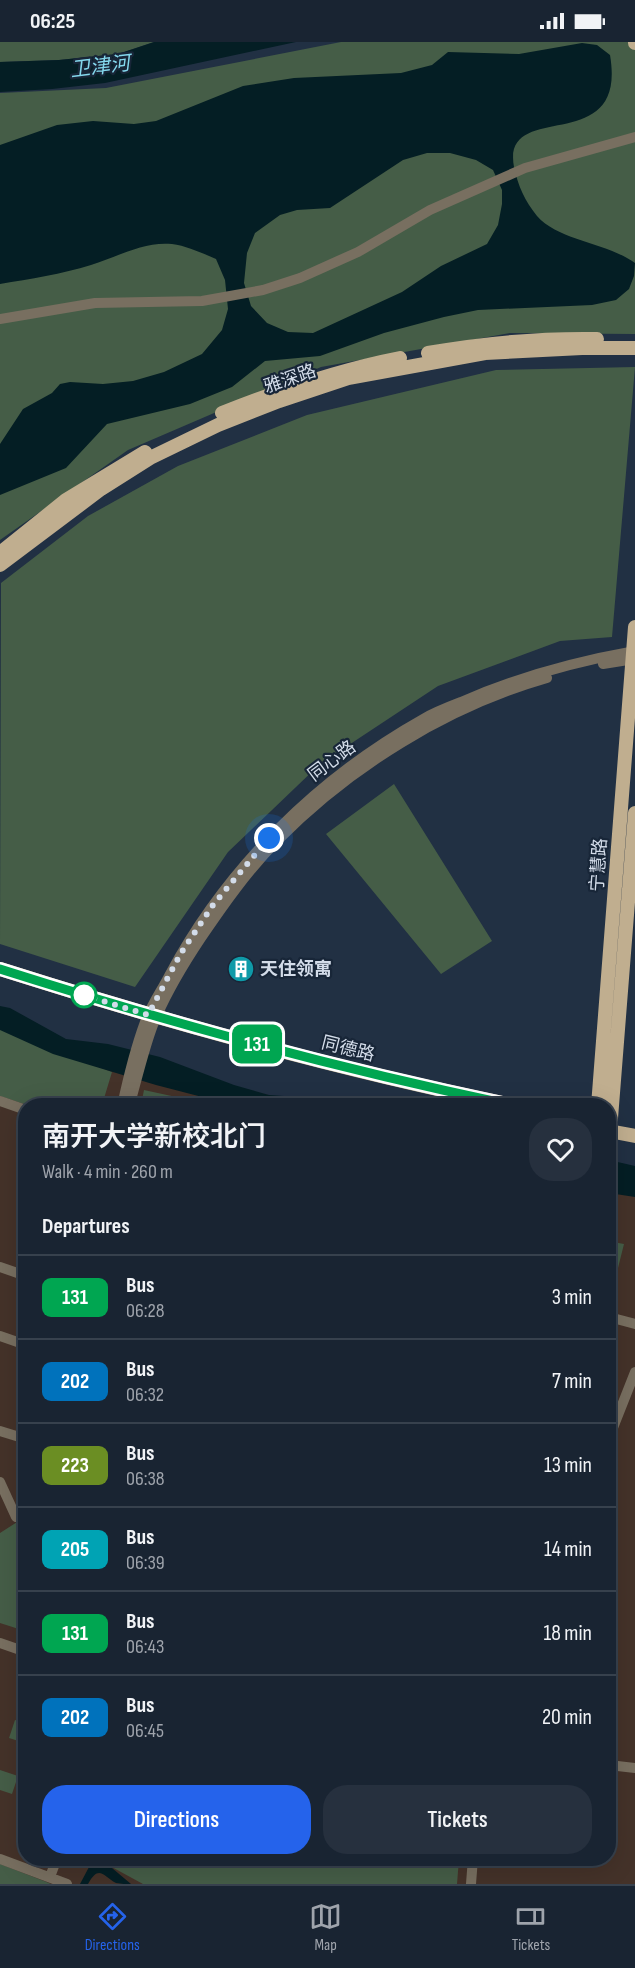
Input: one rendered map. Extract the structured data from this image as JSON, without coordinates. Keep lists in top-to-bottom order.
{
  "streets": {
    "main road": ["雅深路", "宁慧路", "同德路"],
    "street": ["同心路"]
  },
  "crossings": [
    ["同心路", "宁慧路"],
    ["同心路", "同德路"]
  ],
  "water": ["卫津河"],
  "places": {
    "building": ["天住领寓"]
  },
  "lines": ["bus line 131"],
  "page": {
    "status": "06:25",
    "on_map": "131",
    "heading": [
      ["南开大学新校北门", "Walk · 4 min · 260 m"],
      "Departures"
    ],
    "list": [
      {
        "mark": "131",
        "name": "Bus",
        "note": "06:28",
        "value": "3 min"
      },
      {
        "mark": "202",
        "name": "Bus",
        "note": "06:32",
        "value": "7 min"
      },
      {
        "mark": "223",
        "name": "Bus",
        "note": "06:38",
        "value": "13 min"
      },
      {
        "mark": "205",
        "name": "Bus",
        "note": "06:39",
        "value": "14 min"
      },
      {
        "mark": "131",
        "name": "Bus",
        "note": "06:43",
        "value": "18 min"
      },
      {
        "mark": "202",
        "name": "Bus",
        "note": "06:45",
        "value": "20 min"
      }
    ],
    "buttons": ["Directions", "Tickets"],
    "tabs": ["Directions", "Map", "Tickets"]
  }
}
